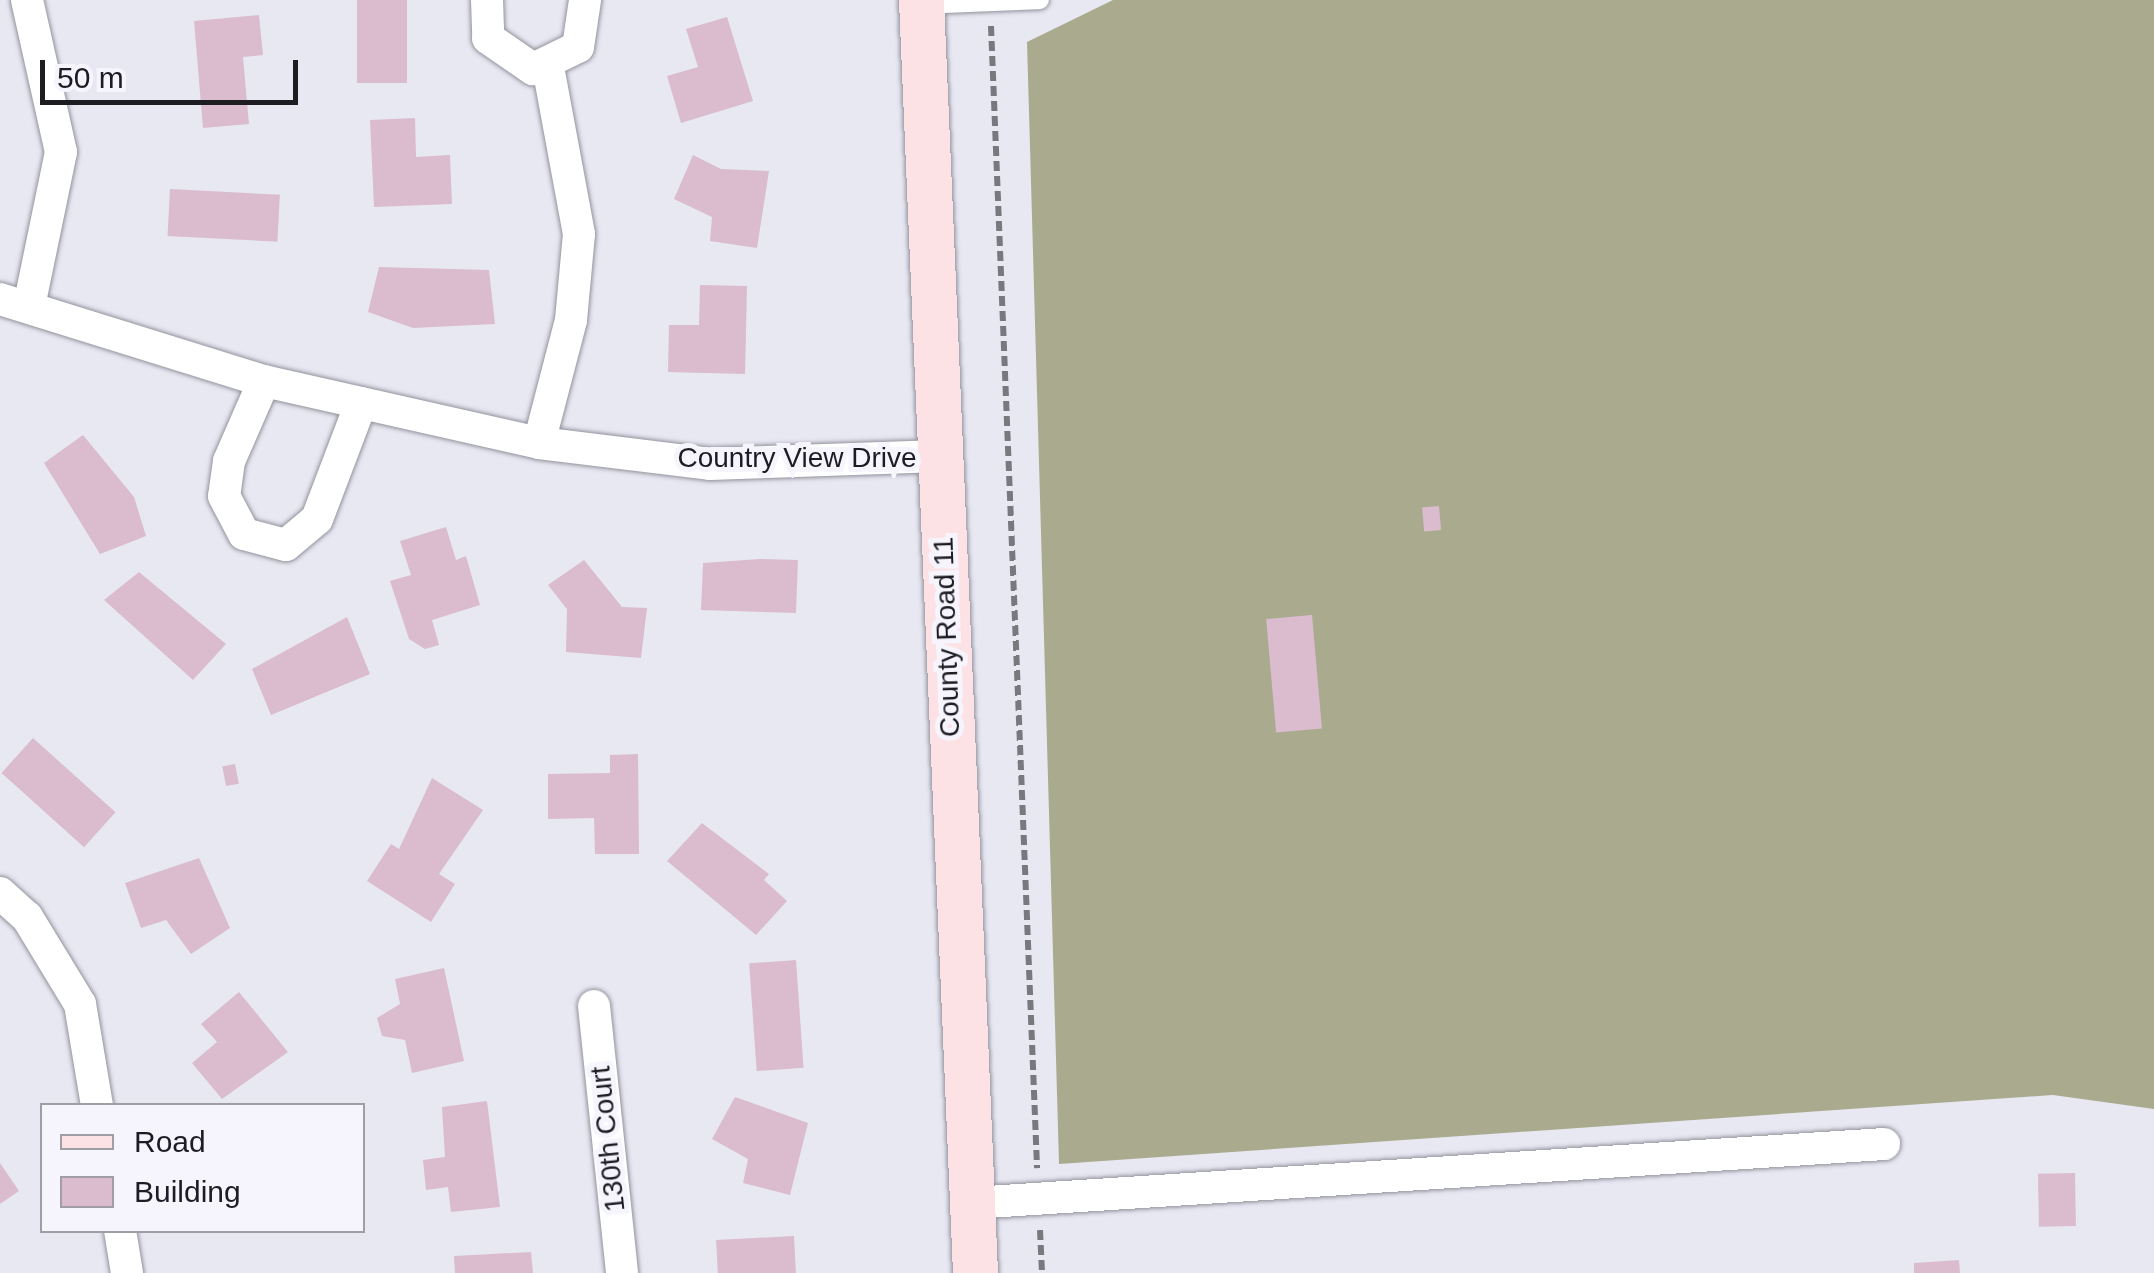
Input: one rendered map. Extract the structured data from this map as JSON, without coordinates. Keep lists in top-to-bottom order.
{
  "streets": {
    "street": ["Country View Drive", "County Road 11", "130th Court"]
  },
  "crossings": [
    ["Country View Drive", "County Road 11"]
  ],
  "legend": ["Road", "Building"],
  "scale_bar": "50 m"
}
